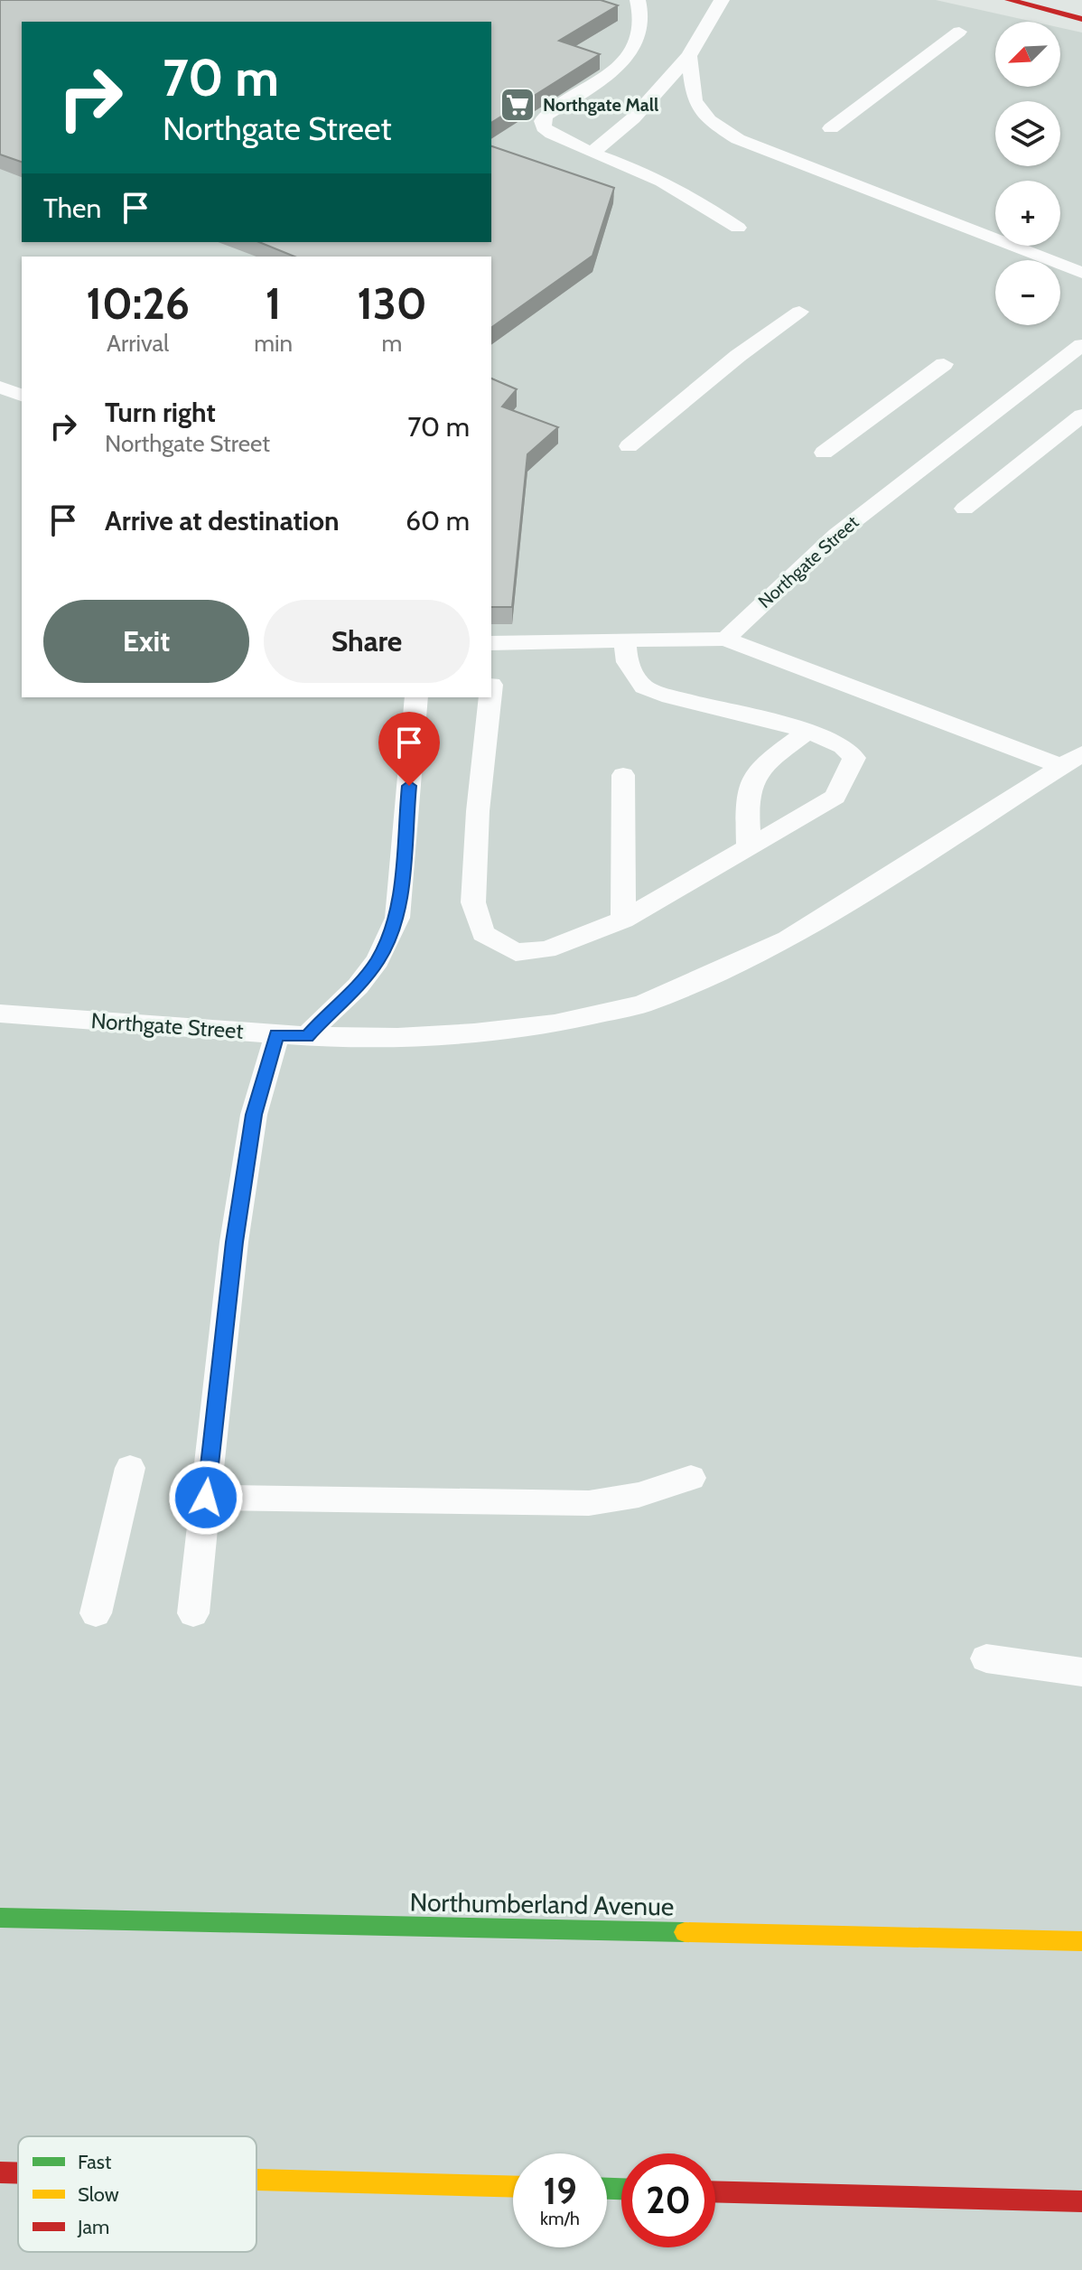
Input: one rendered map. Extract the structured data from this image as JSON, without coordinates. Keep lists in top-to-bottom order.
{
  "streets": {
    "main road": ["Northumberland Avenue"],
    "lane": ["Northgate Street"]
  },
  "places": {
    "supermarket": ["Northgate Mall"]
  },
  "legend": ["Fast", "Slow", "Jam"],
  "north": "bottom left",
  "page": {
    "map_buttons": ["+", "−"],
    "turn": ["70 m", "Northgate Street"],
    "then": "Then",
    "eta": [
      "10:26",
      "Arrival",
      "1",
      "min",
      "130",
      "m"
    ],
    "list": [
      {
        "name": "Turn right",
        "note": "Northgate Street",
        "value": "70 m"
      },
      {
        "name": "Arrive at destination",
        "value": "60 m"
      }
    ],
    "buttons": ["Exit", "Share"],
    "speed": "19 km/h",
    "limit": "20"
  }
}
